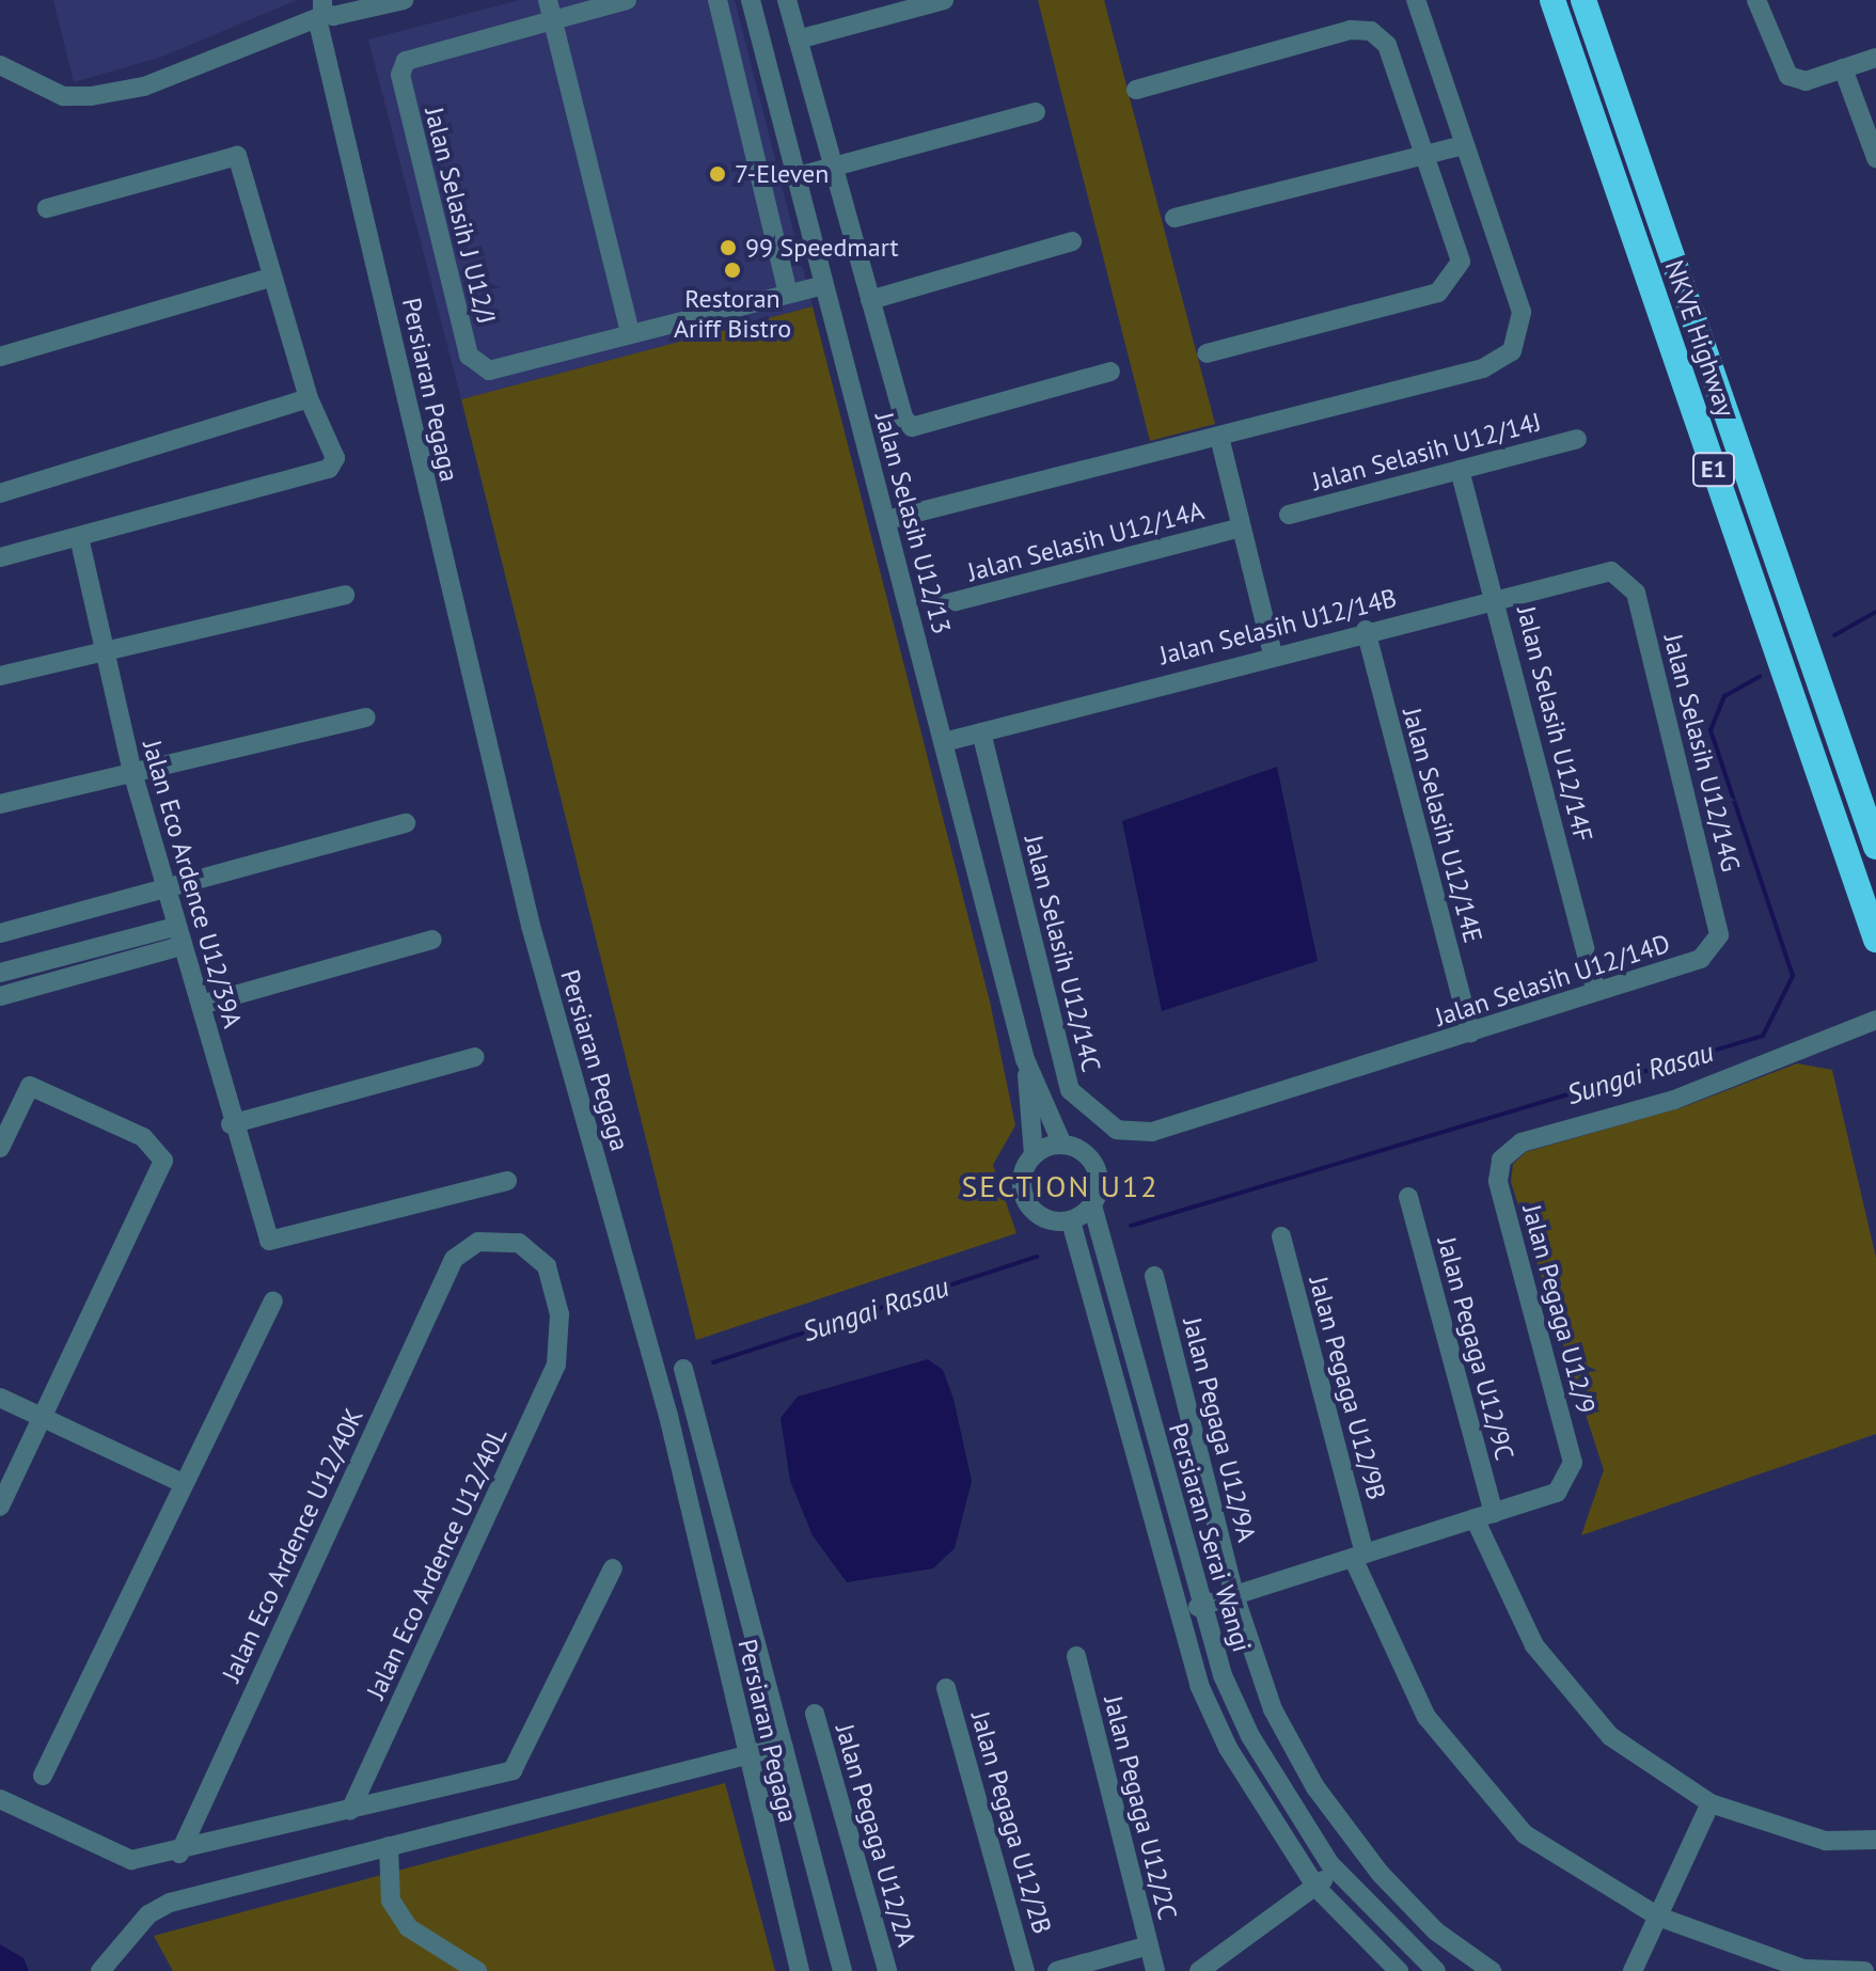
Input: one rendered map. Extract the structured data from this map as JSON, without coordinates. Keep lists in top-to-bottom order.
{
  "streets": {
    "highway": ["NKVE Highway", "E1"],
    "street": [
      "Jalan Selasih J U12/J",
      "Persiaran Pegaga",
      "Jalan Selasih U12/14J",
      "Jalan Selasih U12/13",
      "Jalan Selasih U12/14A",
      "Jalan Selasih U12/14B",
      "Jalan Selasih U12/14F",
      "Jalan Selasih U12/14G",
      "Jalan Selasih U12/14E",
      "Jalan Eco Ardence U12/39A",
      "Jalan Selasih U12/14C",
      "Jalan Selasih U12/14D",
      "Jalan Pegaga U12/9",
      "Jalan Pegaga U12/9C",
      "Jalan Pegaga U12/9B",
      "Jalan Pegaga U12/9A",
      "Persiaran Serai Wangi",
      "Jalan Eco Ardence U12/40K",
      "Jalan Eco Ardence U12/40L",
      "Jalan Pegaga U12/2C",
      "Jalan Pegaga U12/2B",
      "Jalan Pegaga U12/2A"
    ]
  },
  "crossings": [
    ["Jalan Selasih U12/14J", "Jalan Selasih U12/14F"],
    ["Jalan Selasih U12/13", "Jalan Selasih U12/14B"],
    ["Jalan Selasih U12/13", "Persiaran Serai Wangi"],
    ["Jalan Selasih U12/14B", "Jalan Selasih U12/14F"],
    ["Jalan Selasih U12/14B", "Jalan Selasih U12/14G"],
    ["Jalan Selasih U12/14B", "Jalan Selasih U12/14E"],
    ["Jalan Selasih U12/14B", "Jalan Selasih U12/14C"],
    ["Jalan Selasih U12/14F", "Jalan Selasih U12/14D"],
    ["Jalan Selasih U12/14G", "Jalan Selasih U12/14D"],
    ["Jalan Selasih U12/14E", "Jalan Selasih U12/14D"],
    ["Jalan Selasih U12/14C", "Jalan Selasih U12/14D"],
    ["Jalan Pegaga U12/9", "Jalan Pegaga U12/9C"],
    ["Jalan Pegaga U12/9", "Jalan Pegaga U12/9B"],
    ["Jalan Pegaga U12/9", "Jalan Pegaga U12/9A"],
    ["Jalan Pegaga U12/9", "Persiaran Serai Wangi"],
    ["Jalan Eco Ardence U12/40K", "Jalan Eco Ardence U12/40L"]
  ],
  "districts": ["SECTION U12"],
  "water": ["Sungai Rasau"],
  "places": ["7-Eleven", "99 Speedmart", "Restoran Ariff Bistro"]
}
